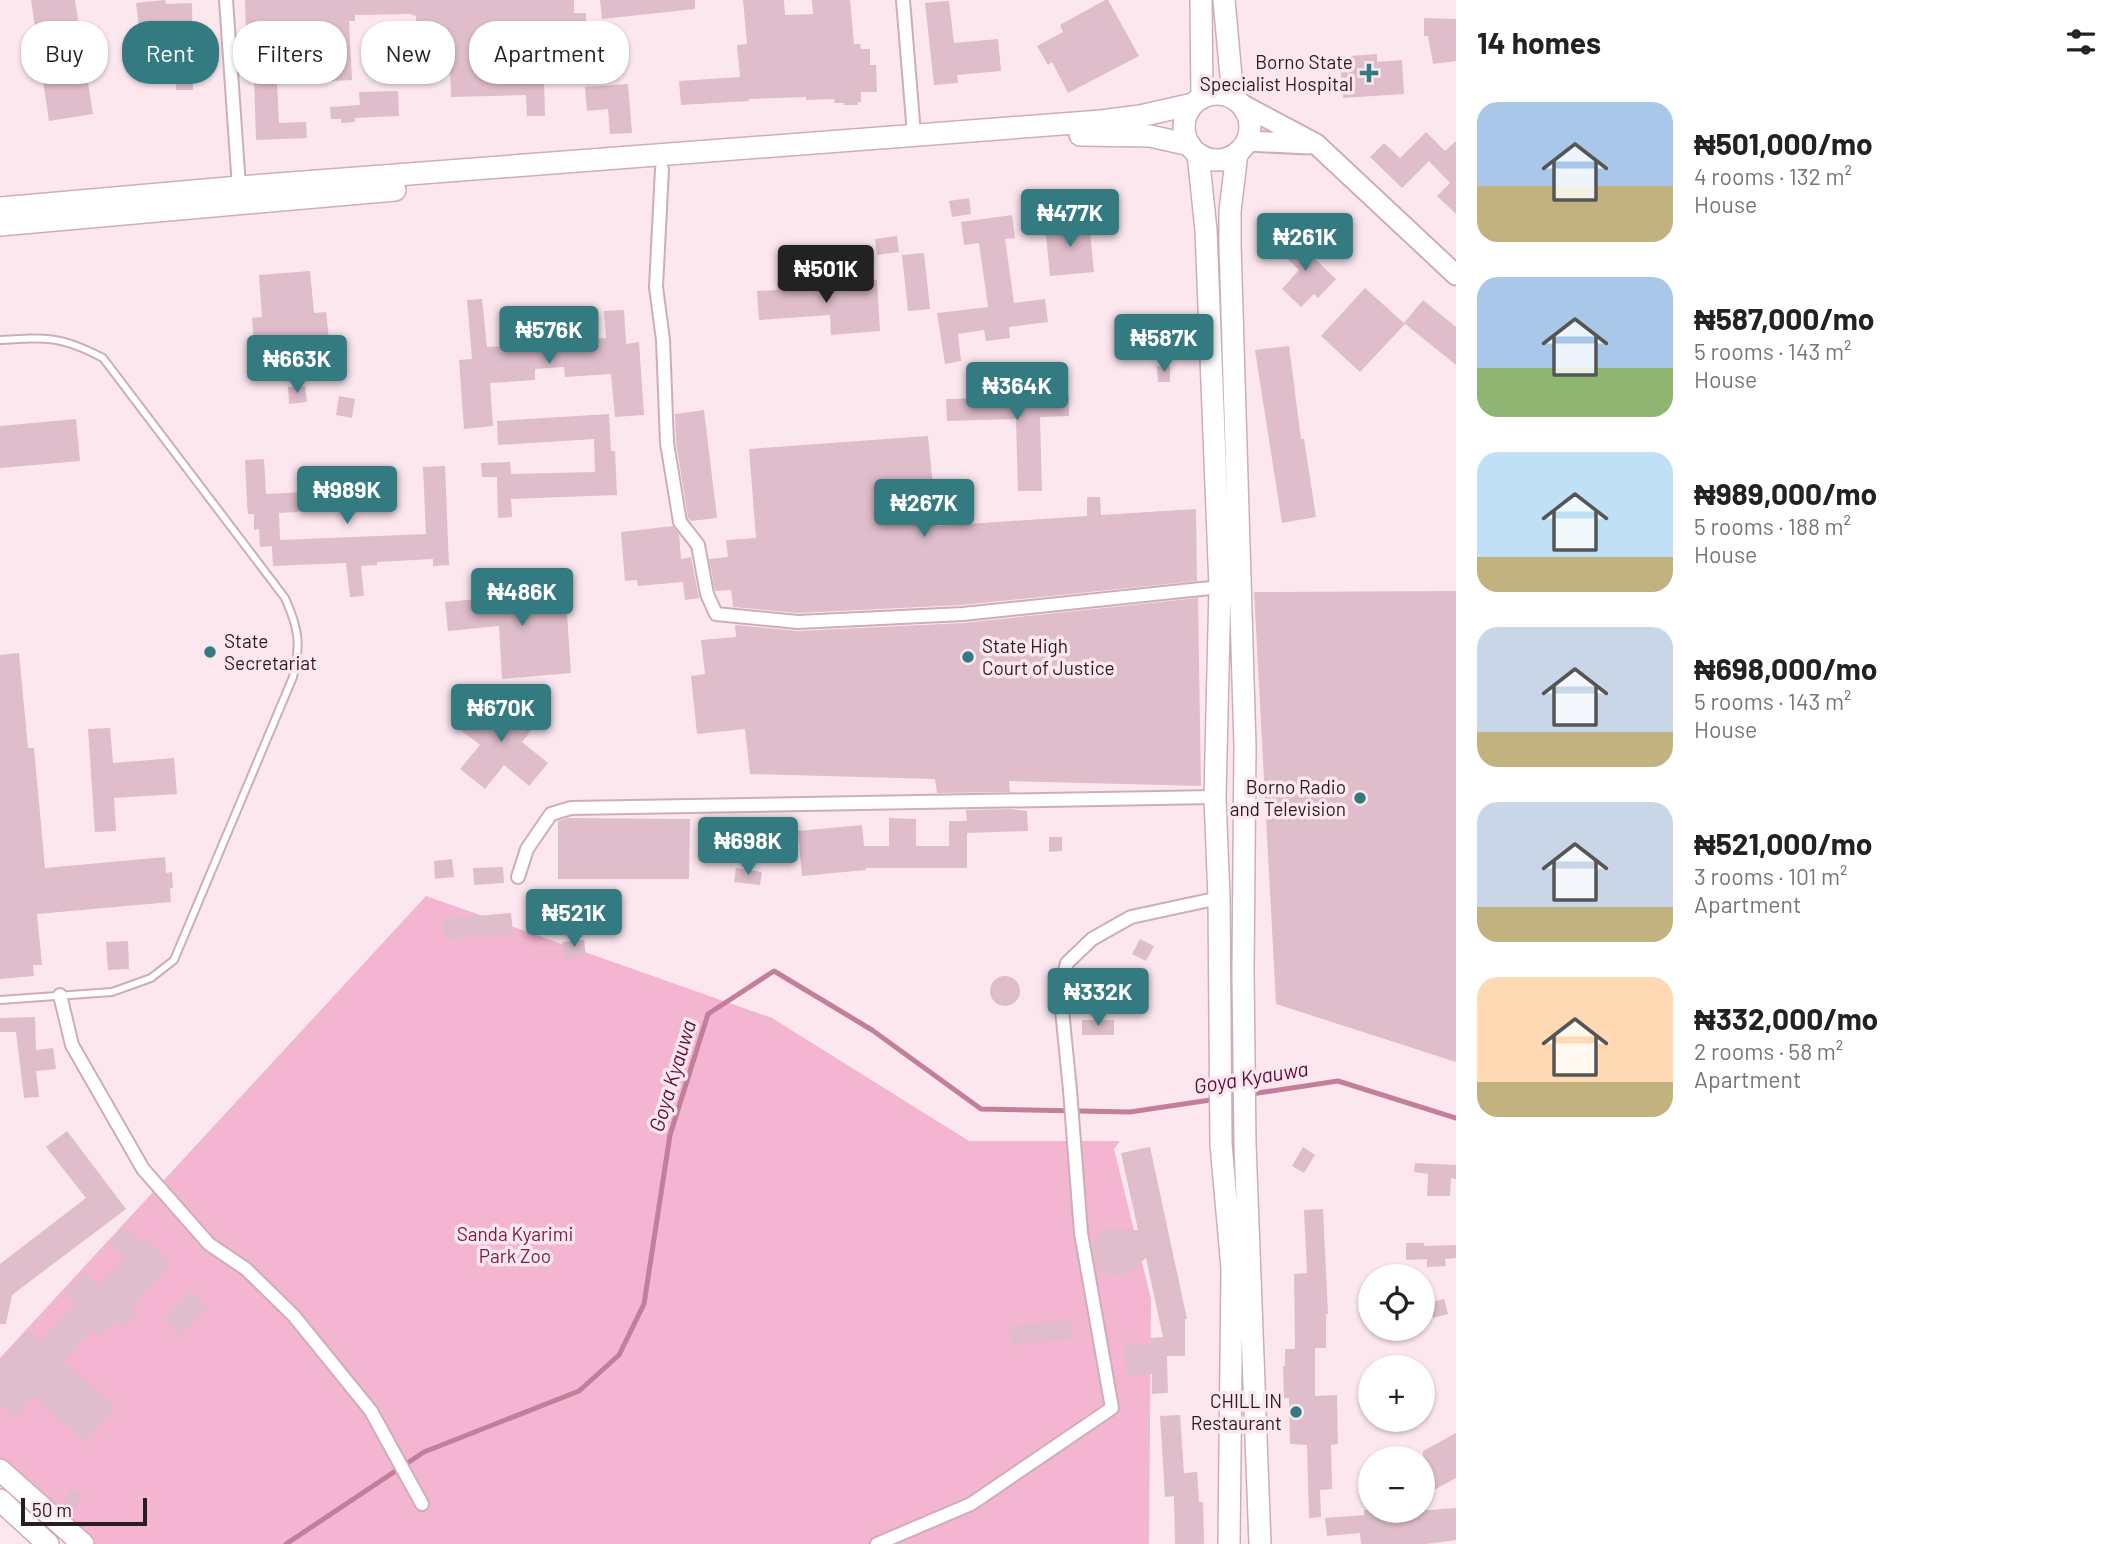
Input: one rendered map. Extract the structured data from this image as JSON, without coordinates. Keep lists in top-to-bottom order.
{
  "water": ["Goya Kyauwa"],
  "parks": ["Sanda Kyarimi Park Zoo"],
  "places": {
    "health": ["Borno State Specialist Hospital"],
    "other": [
      "State Secretariat",
      "State High Court of Justice",
      "Borno Radio and Television",
      "CHILL IN Restaurant"
    ]
  },
  "scale_bar": "50 m",
  "page": {
    "heading": "14 homes",
    "chip": [
      "Buy",
      "Rent",
      "Filters",
      "New",
      "Apartment"
    ],
    "list": [
      {
        "name": "₦501,000/mo",
        "note": "4 rooms · 132 m² · House"
      },
      {
        "name": "₦587,000/mo",
        "note": "5 rooms · 143 m² · House"
      },
      {
        "name": "₦989,000/mo",
        "note": "5 rooms · 188 m² · House"
      },
      {
        "name": "₦698,000/mo",
        "note": "5 rooms · 143 m² · House"
      },
      {
        "name": "₦521,000/mo",
        "note": "3 rooms · 101 m² · Apartment"
      },
      {
        "name": "₦332,000/mo",
        "note": "2 rooms · 58 m² · Apartment"
      }
    ],
    "price": [
      "₦477K",
      "₦261K",
      "₦501K",
      "₦576K",
      "₦587K",
      "₦663K",
      "₦364K",
      "₦989K",
      "₦267K",
      "₦486K",
      "₦670K",
      "₦698K",
      "₦521K",
      "₦332K"
    ],
    "map_buttons": ["+", "−"],
    "scale": "50 m"
  }
}
